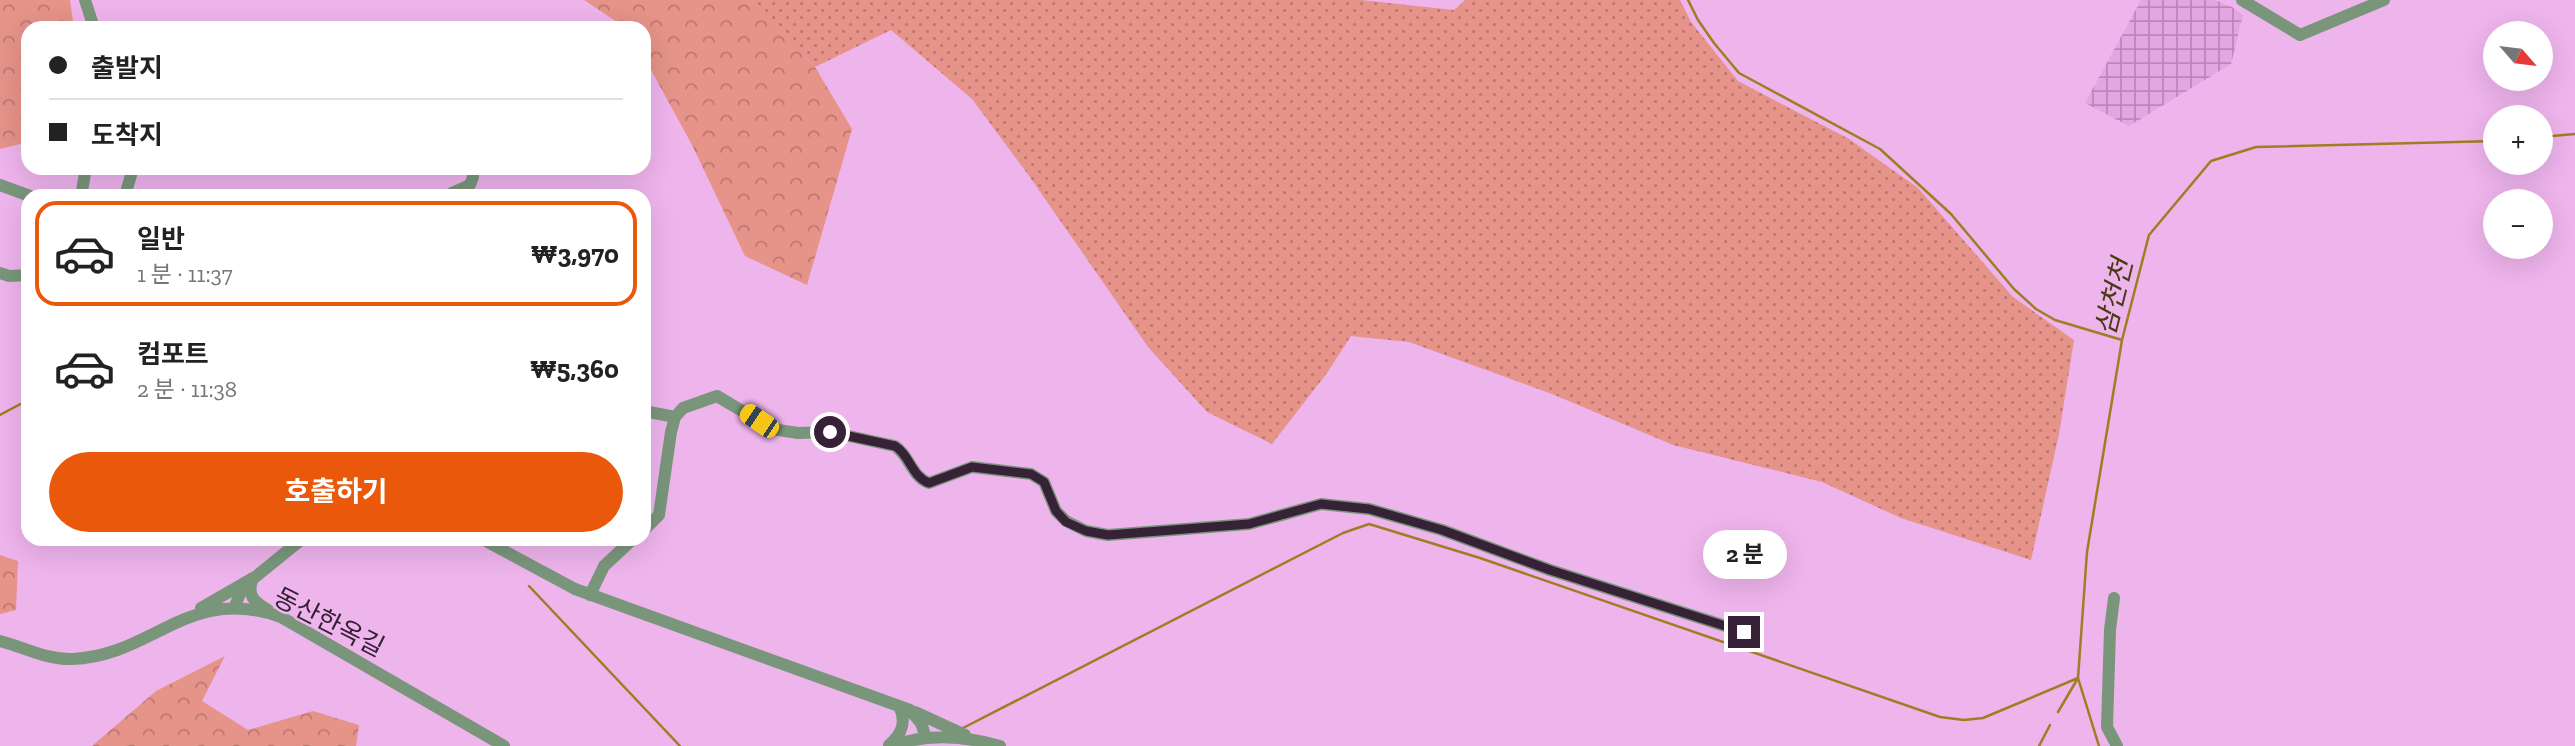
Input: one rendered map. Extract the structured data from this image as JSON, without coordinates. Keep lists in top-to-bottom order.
{
  "streets": {
    "street": ["동산한옥길"]
  },
  "water": ["삼천천"],
  "north": "bottom right",
  "page": {
    "map_buttons": ["+", "−"],
    "banner": ["출발지", "도착지"],
    "list": [
      {
        "name": "일반",
        "note": "1 분 · 11:37",
        "value": "₩3,970"
      },
      {
        "name": "컴포트",
        "note": "2 분 · 11:38",
        "value": "₩5,360"
      }
    ],
    "buttons": "호출하기",
    "bubble": "2 분"
  }
}
